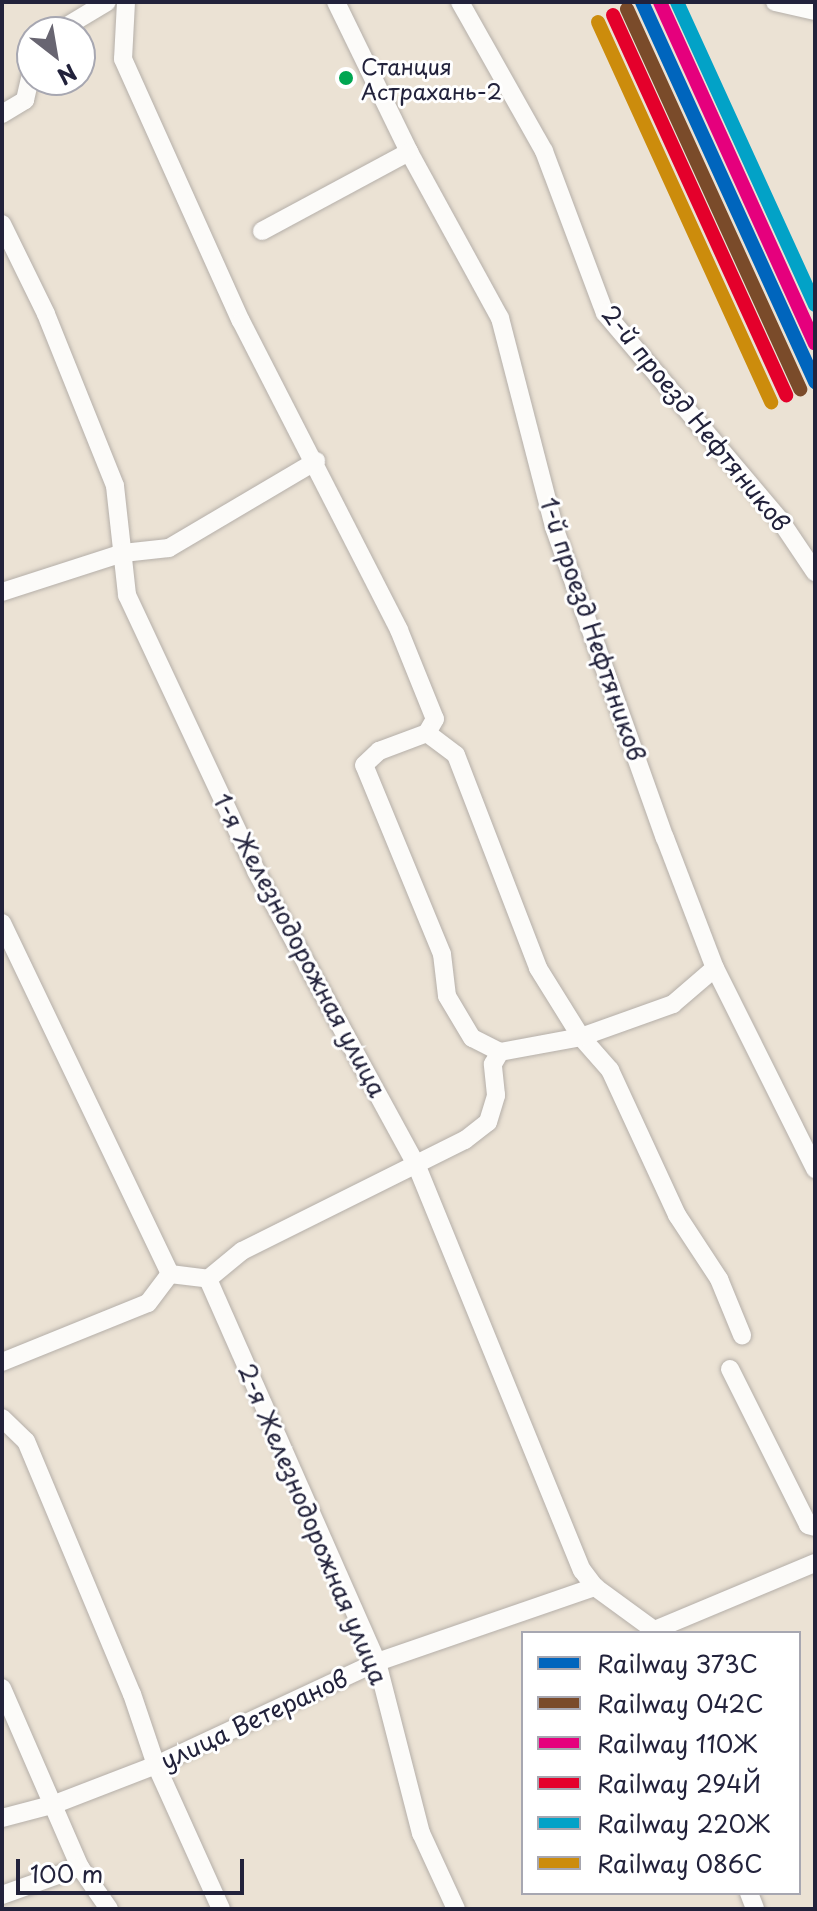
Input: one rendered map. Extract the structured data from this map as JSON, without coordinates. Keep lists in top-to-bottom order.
{
  "streets": {
    "street": [
      "2-й проезд Нефтяников",
      "1-й проезд Нефтяников",
      "1-я Железнодорожная улица",
      "2-я Железнодорожная улица",
      "улица Ветеранов"
    ]
  },
  "crossings": [
    ["1-я Железнодорожная улица", "улица Ветеранов"],
    ["2-я Железнодорожная улица", "улица Ветеранов"]
  ],
  "places": ["Станция Астрахань-2"],
  "lines": [
    "rail line 373C",
    "rail line 110Ж",
    "rail line 220Ж",
    "rail line 042С",
    "rail line 294Й",
    "rail line 086С"
  ],
  "legend": [
    "Railway 373C",
    "Railway 042С",
    "Railway 110Ж",
    "Railway 294Й",
    "Railway 220Ж",
    "Railway 086С"
  ],
  "scale_bar": "100 m",
  "north": "bottom right"
}
